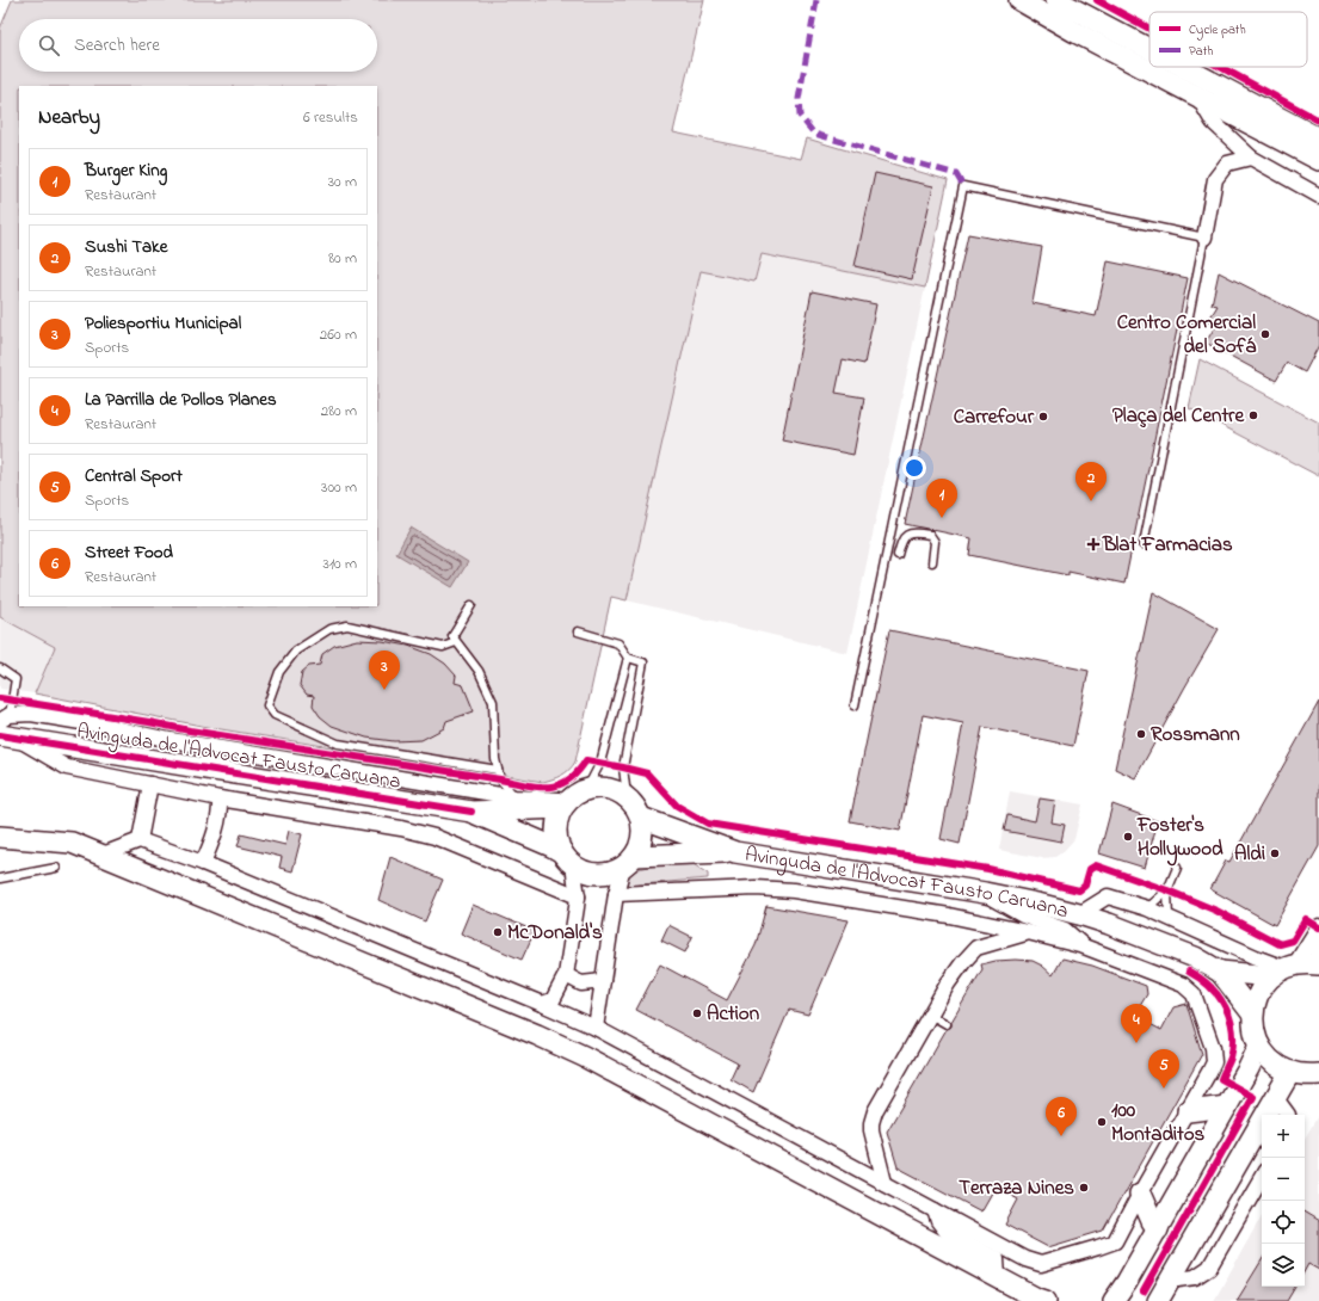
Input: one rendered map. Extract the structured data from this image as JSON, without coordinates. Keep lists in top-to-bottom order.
{
  "streets": {
    "street": ["Avinguda de l'Advocat Fausto Caruana"]
  },
  "places": {
    "other": [
      "Centro Comercial del Sofá",
      "Plaça del Centre",
      "Carrefour",
      "Rossmann",
      "Foster's Hollywood",
      "Aldi",
      "McDonald's",
      "Action",
      "100 Montaditos",
      "Terraza Nines"
    ],
    "health": ["Blat Farmacias"]
  },
  "legend": ["Cycle path", "Path"],
  "page": {
    "search": "Search here",
    "heading": ["Nearby", "6 results"],
    "list": [
      {
        "mark": "1",
        "name": "Burger King",
        "note": "Restaurant",
        "value": "30 m"
      },
      {
        "mark": "2",
        "name": "Sushi Take",
        "note": "Restaurant",
        "value": "80 m"
      },
      {
        "mark": "3",
        "name": "Poliesportiu Municipal",
        "note": "Sports",
        "value": "260 m"
      },
      {
        "mark": "4",
        "name": "La Parrilla de Pollos Planes",
        "note": "Restaurant",
        "value": "280 m"
      },
      {
        "mark": "5",
        "name": "Central Sport",
        "note": "Sports",
        "value": "300 m"
      },
      {
        "mark": "6",
        "name": "Street Food",
        "note": "Restaurant",
        "value": "310 m"
      }
    ],
    "pins": [
      "2",
      "1",
      "3",
      "4",
      "5",
      "6"
    ],
    "map_buttons": ["+", "−"]
  }
}
